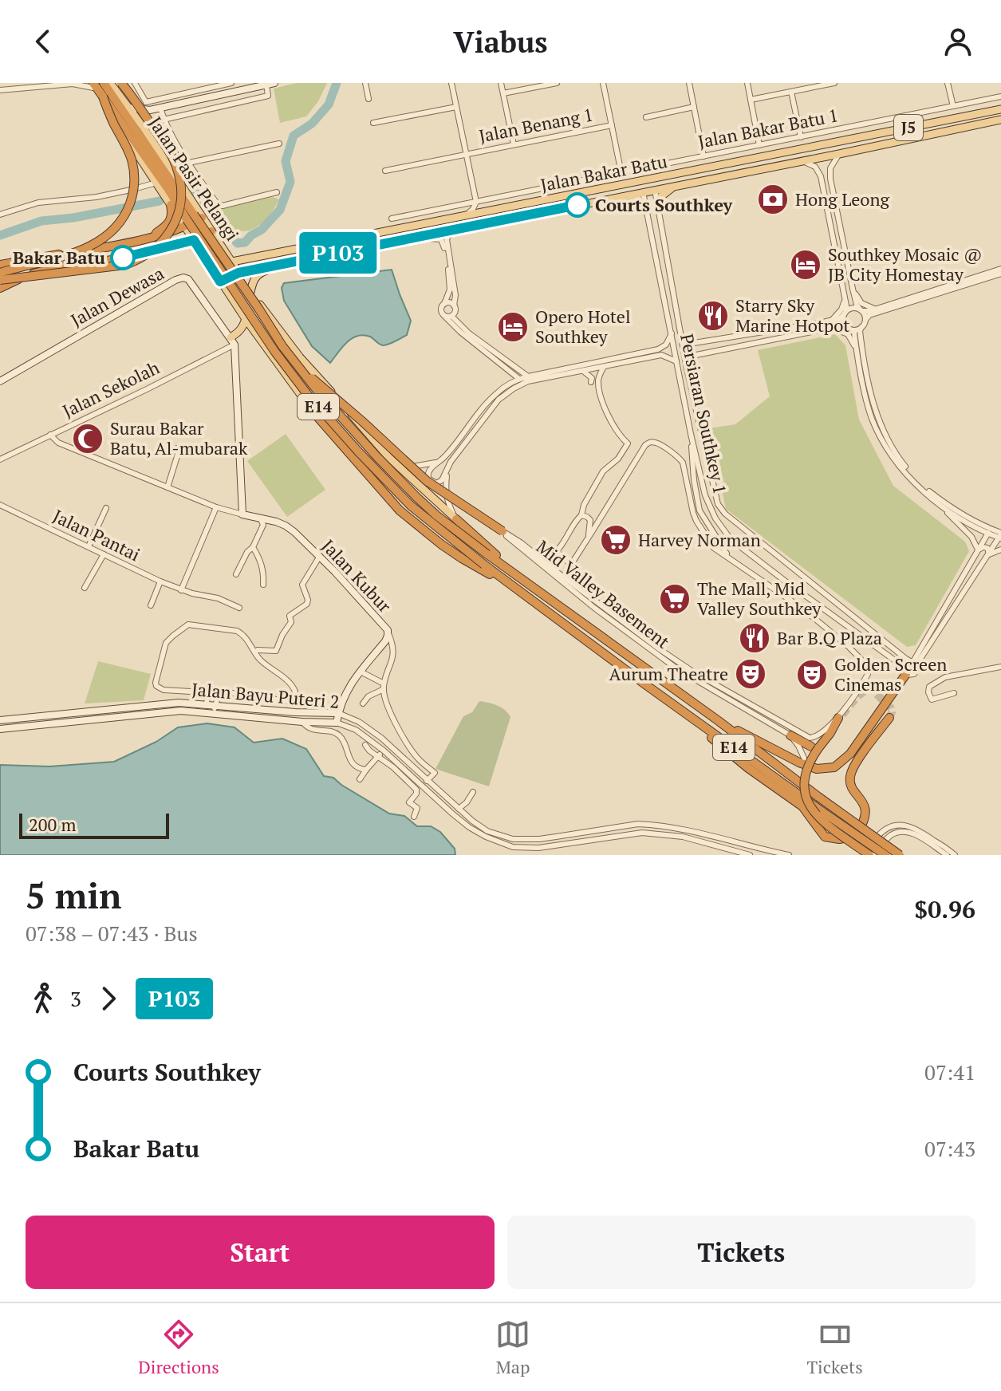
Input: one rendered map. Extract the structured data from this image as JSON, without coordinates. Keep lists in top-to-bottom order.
{
  "streets": {
    "highway": ["E14"],
    "main road": ["J5", "Jalan Bakar Batu", "Jalan Pasir Pelangi"],
    "street": [
      "Jalan Benang 1",
      "Jalan Bakar Batu 1",
      "Jalan Dewasa",
      "Jalan Sekolah",
      "Persiaran Southkey 1",
      "Jalan Pantai",
      "Jalan Kubur",
      "Mid Valley Basement",
      "Jalan Bayu Puteri 2"
    ]
  },
  "crossings": [
    ["Jalan Bakar Batu", "Jalan Pasir Pelangi"],
    ["Jalan Bakar Batu", "Persiaran Southkey 1"],
    ["Jalan Pasir Pelangi", "E14"],
    ["Jalan Dewasa", "Jalan Sekolah"],
    ["Jalan Kubur", "Jalan Bayu Puteri 2"]
  ],
  "places": {
    "bank": ["Hong Leong"],
    "other": ["Courts Southkey", "Bakar Batu"],
    "hotel": ["Southkey Mosaic @ JB City Homestay", "Opero Hotel Southkey"],
    "restaurant": ["Starry Sky Marine Hotpot", "Bar B.Q Plaza"],
    "mosque": ["Surau Bakar Batu, Al-mubarak"],
    "supermarket": ["Harvey Norman", "The Mall, Mid Valley Southkey"],
    "theatre": ["Aurum Theatre", "Golden Screen Cinemas"]
  },
  "lines": ["bus line P103"],
  "scale_bar": "200 m",
  "page": {
    "header": "Viabus",
    "on_map": "P103",
    "scale": "200 m",
    "heading": ["5 min", "07:38 – 07:43 · Bus", "$0.96"],
    "legs": ["3", "P103"],
    "list": [
      {
        "name": "Courts Southkey",
        "value": "07:41"
      },
      {
        "name": "Bakar Batu",
        "value": "07:43"
      }
    ],
    "buttons": ["Start", "Tickets"],
    "tabs": ["Directions", "Map", "Tickets"]
  }
}
